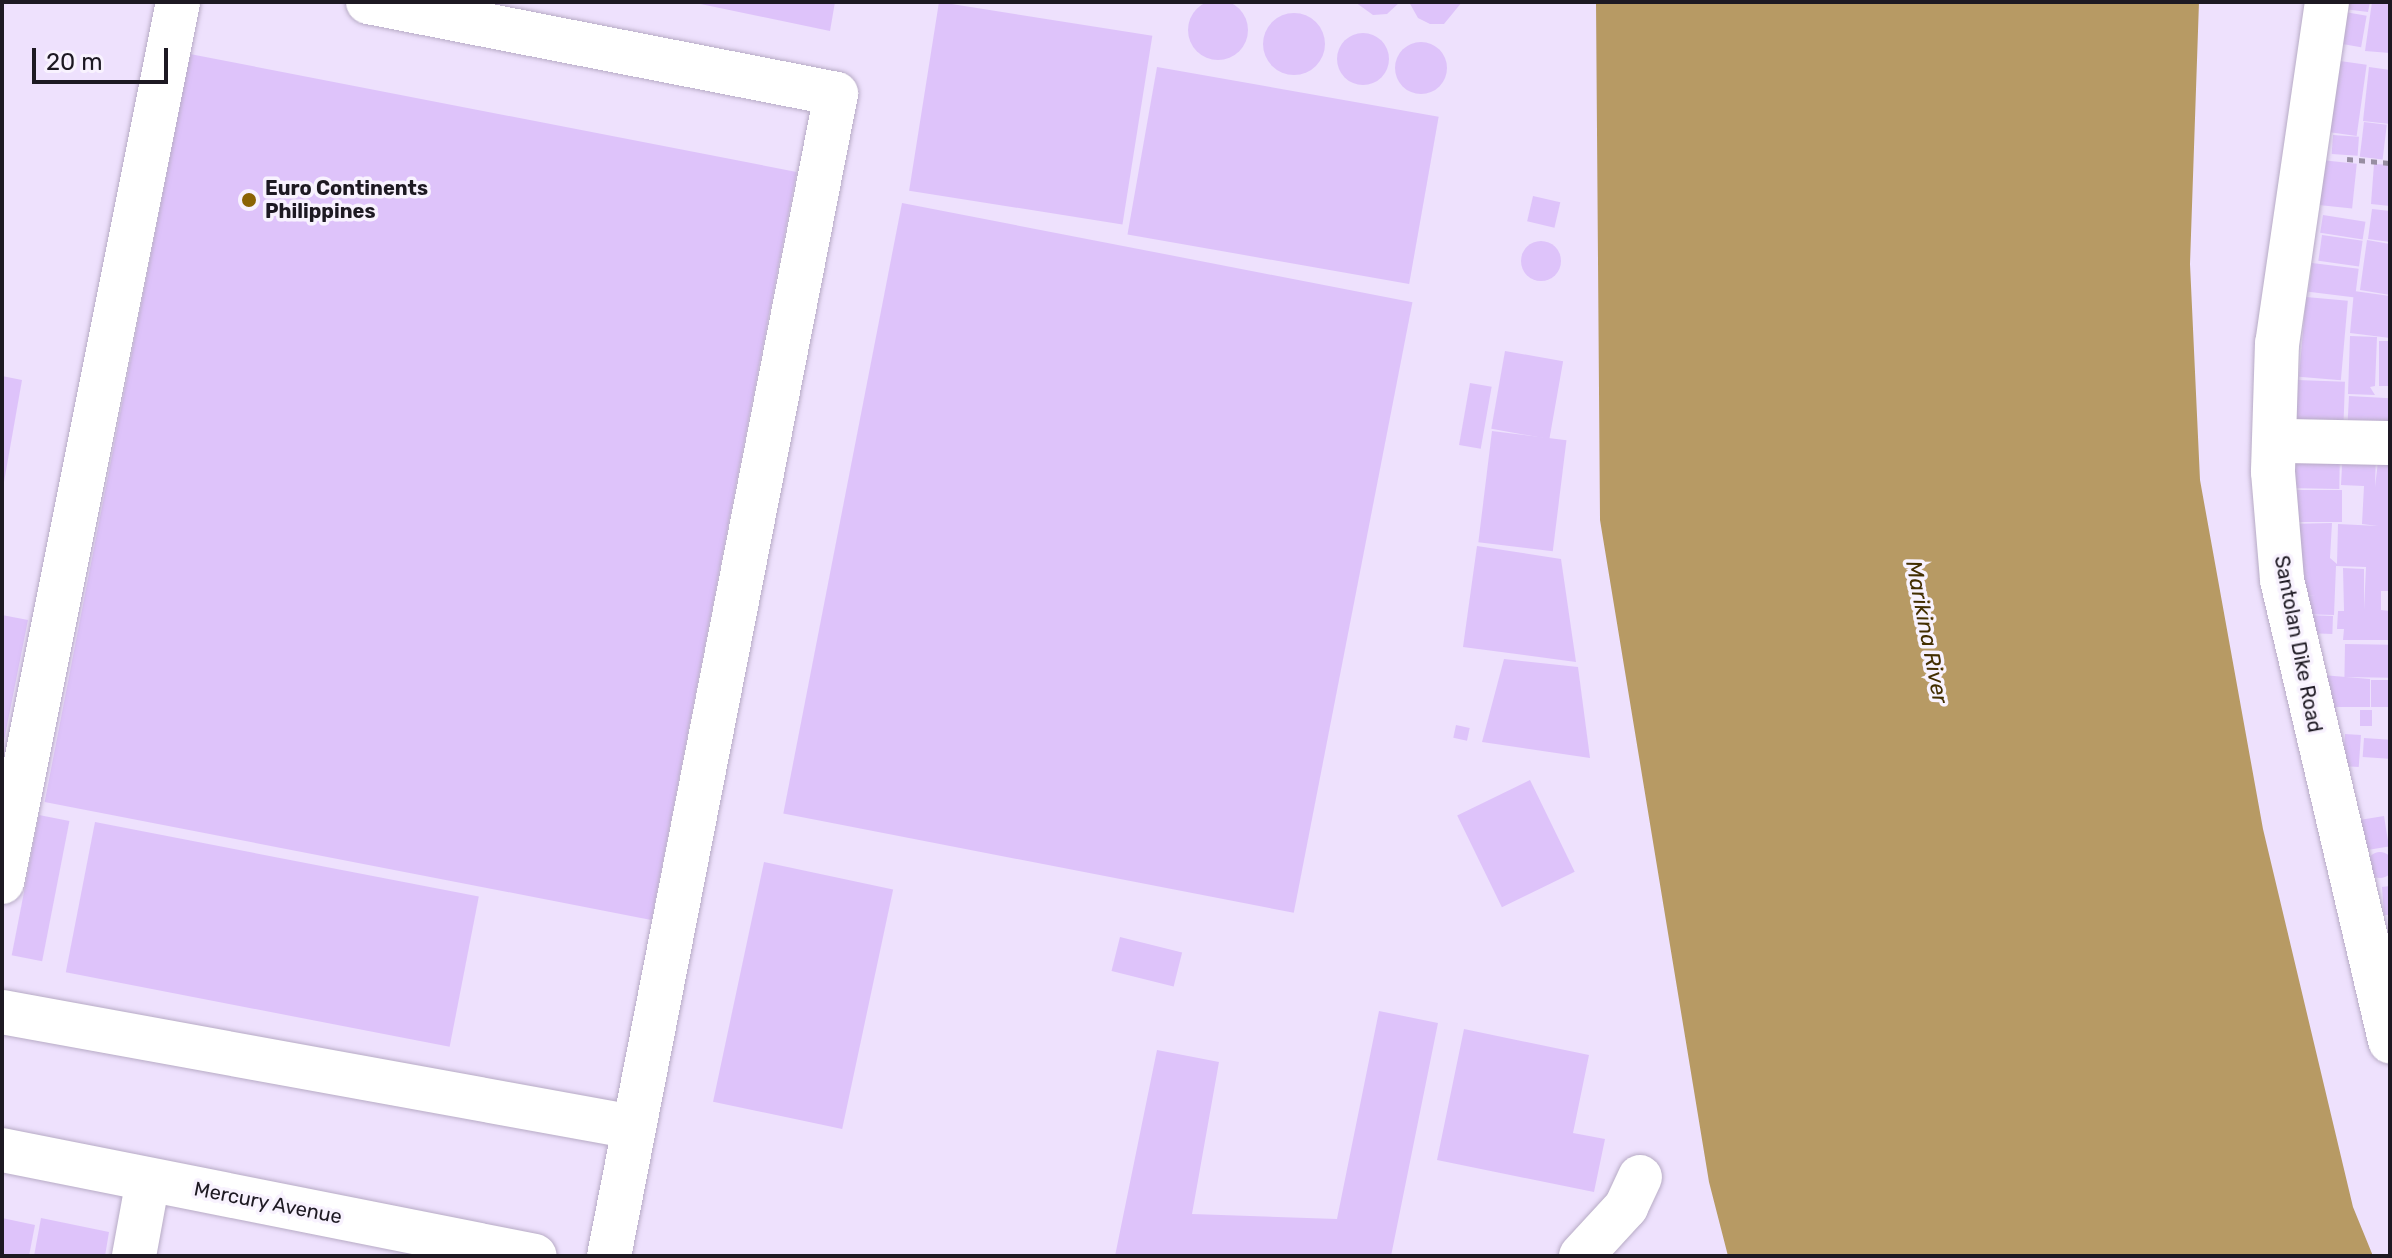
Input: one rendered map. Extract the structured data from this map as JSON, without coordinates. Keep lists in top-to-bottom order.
{
  "streets": {
    "street": ["Santolan Dike Road", "Mercury Avenue"]
  },
  "water": ["Marikina River"],
  "places": ["Euro Continents Philippines"],
  "scale_bar": "20 m"
}
